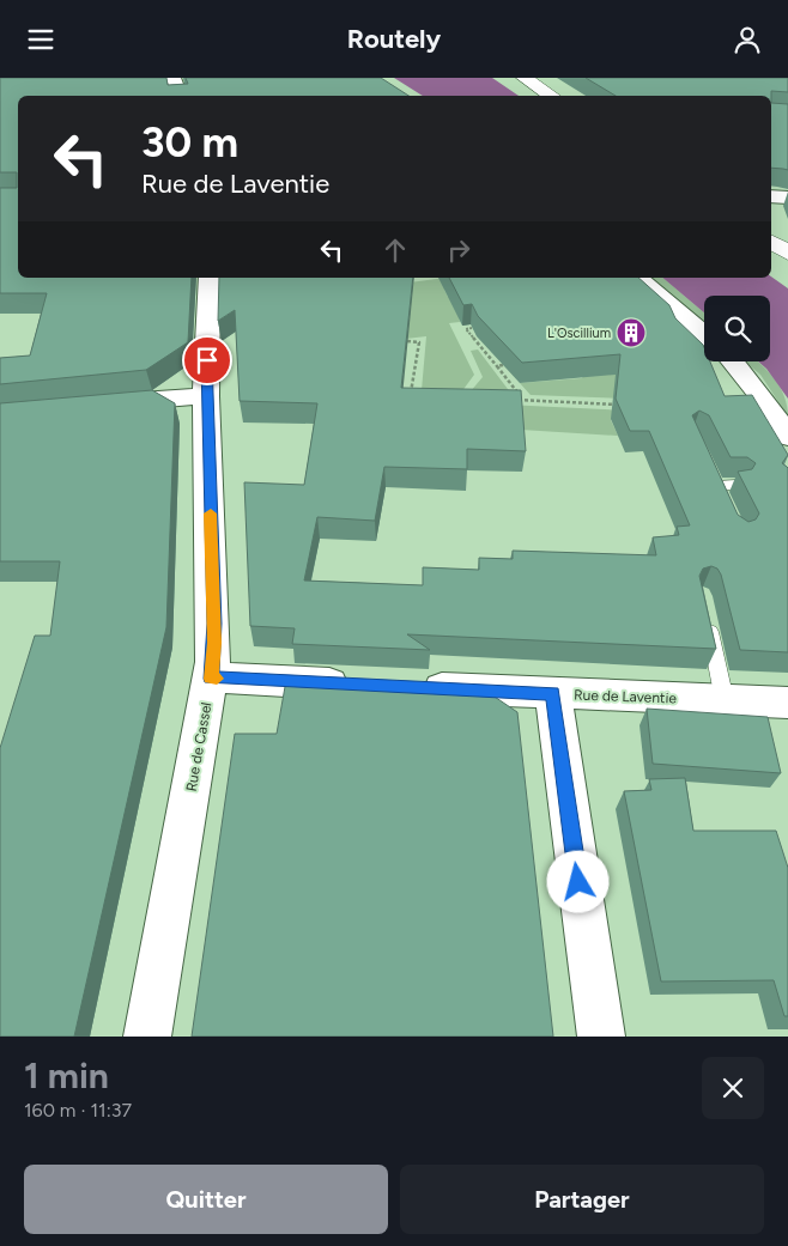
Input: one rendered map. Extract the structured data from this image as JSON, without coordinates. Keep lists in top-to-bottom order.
{
  "streets": {
    "street": ["Rue de Laventie", "Rue de Cassel"]
  },
  "places": {
    "building": ["L'Oscillium"]
  },
  "page": {
    "header": "Routely",
    "turn": ["30 m", "Rue de Laventie"],
    "heading": ["1 min", "160 m · 11:37"],
    "buttons": ["Quitter", "Partager"]
  }
}
